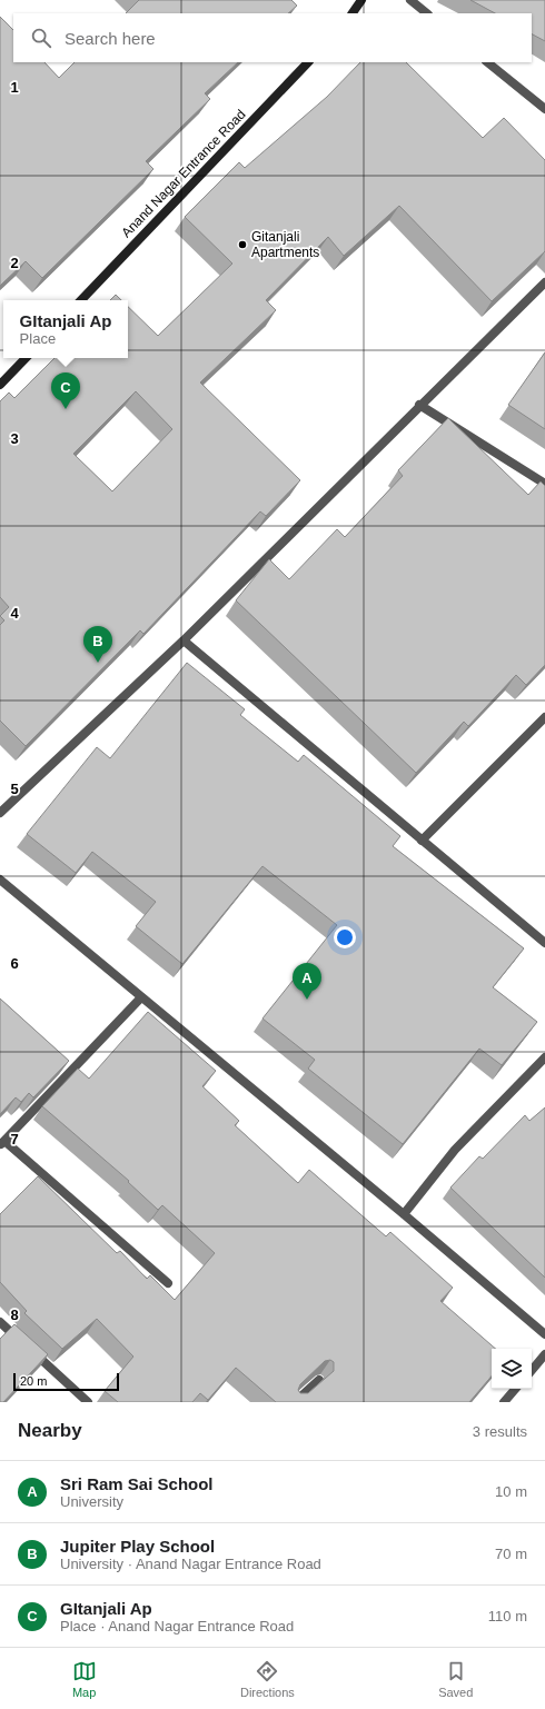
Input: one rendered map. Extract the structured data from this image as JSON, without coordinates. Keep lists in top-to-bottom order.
{
  "streets": {
    "street": ["Anand Nagar Entrance Road"]
  },
  "places": ["Gitanjali Apartments"],
  "scale_bar": "20 m",
  "page": {
    "search": "Search here",
    "popup": ["GItanjali Ap", "Place"],
    "pins": ["C", "B", "A"],
    "scale": "20 m",
    "heading": ["Nearby", "3 results"],
    "list": [
      {
        "mark": "A",
        "name": "Sri Ram Sai School",
        "note": "University",
        "value": "10 m"
      },
      {
        "mark": "B",
        "name": "Jupiter Play School",
        "note": "University · Anand Nagar Entrance Road",
        "value": "70 m"
      },
      {
        "mark": "C",
        "name": "GItanjali Ap",
        "note": "Place · Anand Nagar Entrance Road",
        "value": "110 m"
      }
    ],
    "nav": ["Map", "Directions", "Saved"]
  },
  "grid": {
    "rows": [
      "1",
      "2",
      "3",
      "4",
      "5",
      "6",
      "7",
      "8"
    ]
  }
}
